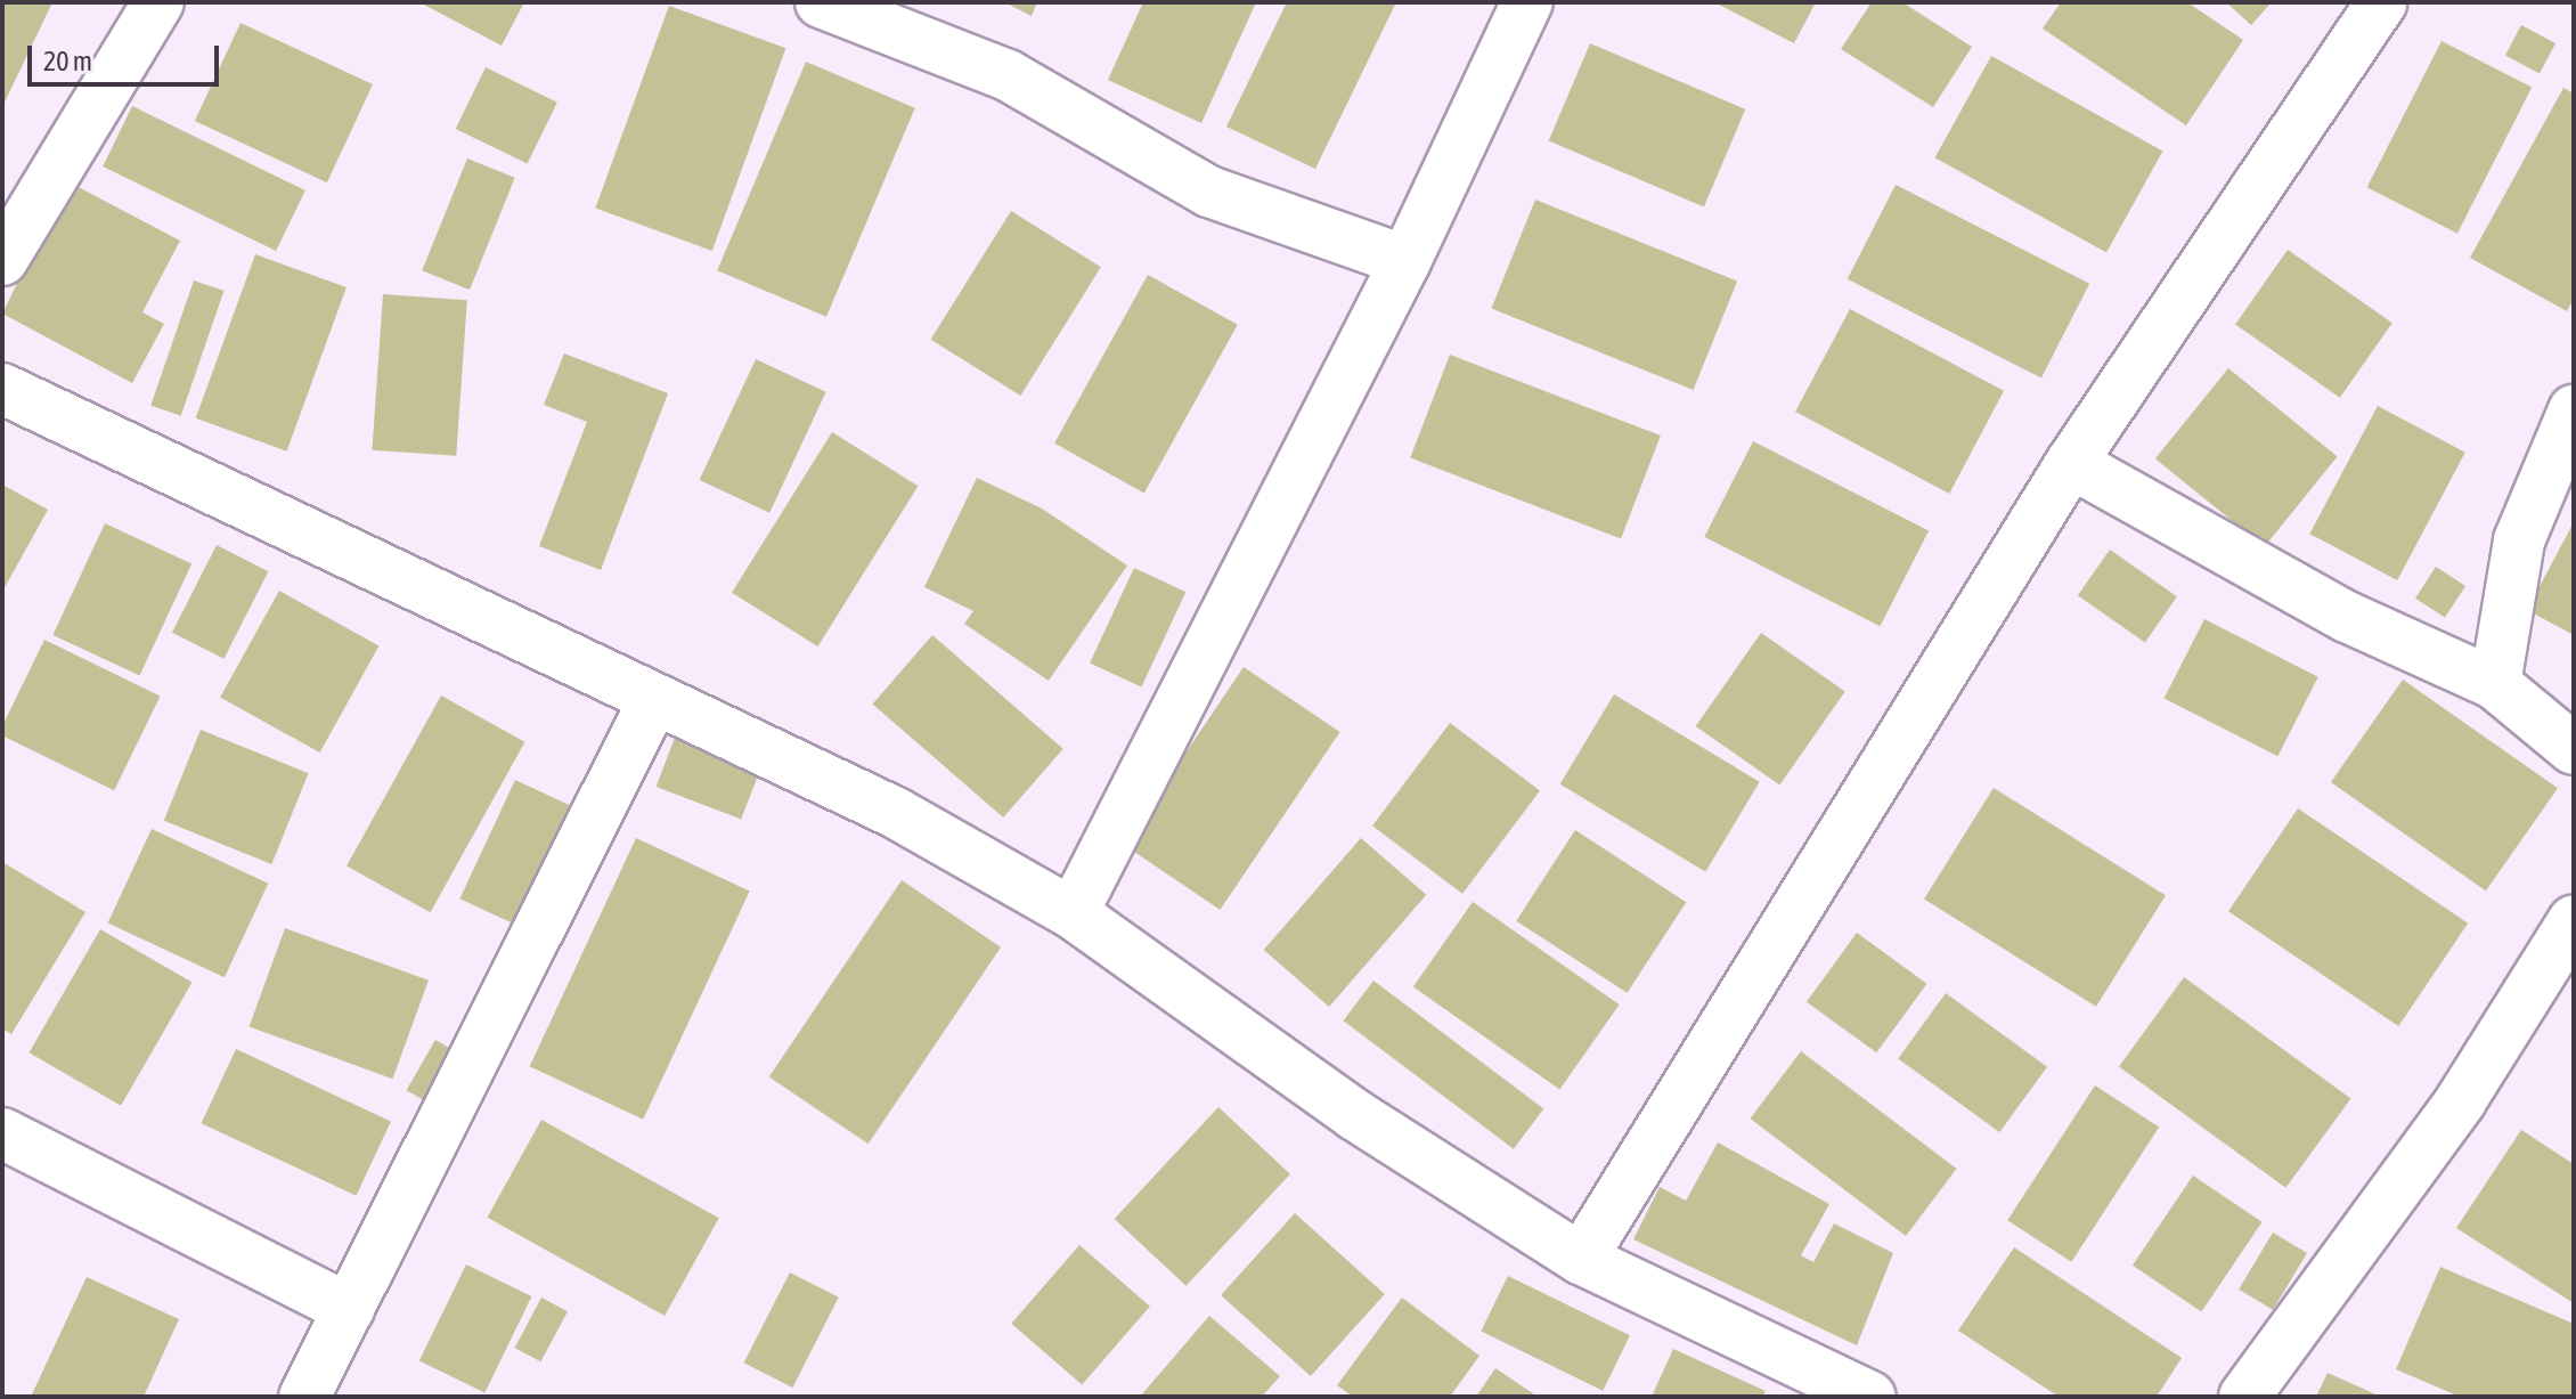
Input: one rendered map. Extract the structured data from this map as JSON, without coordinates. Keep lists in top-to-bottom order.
{
  "scale_bar": "20 m"
}
